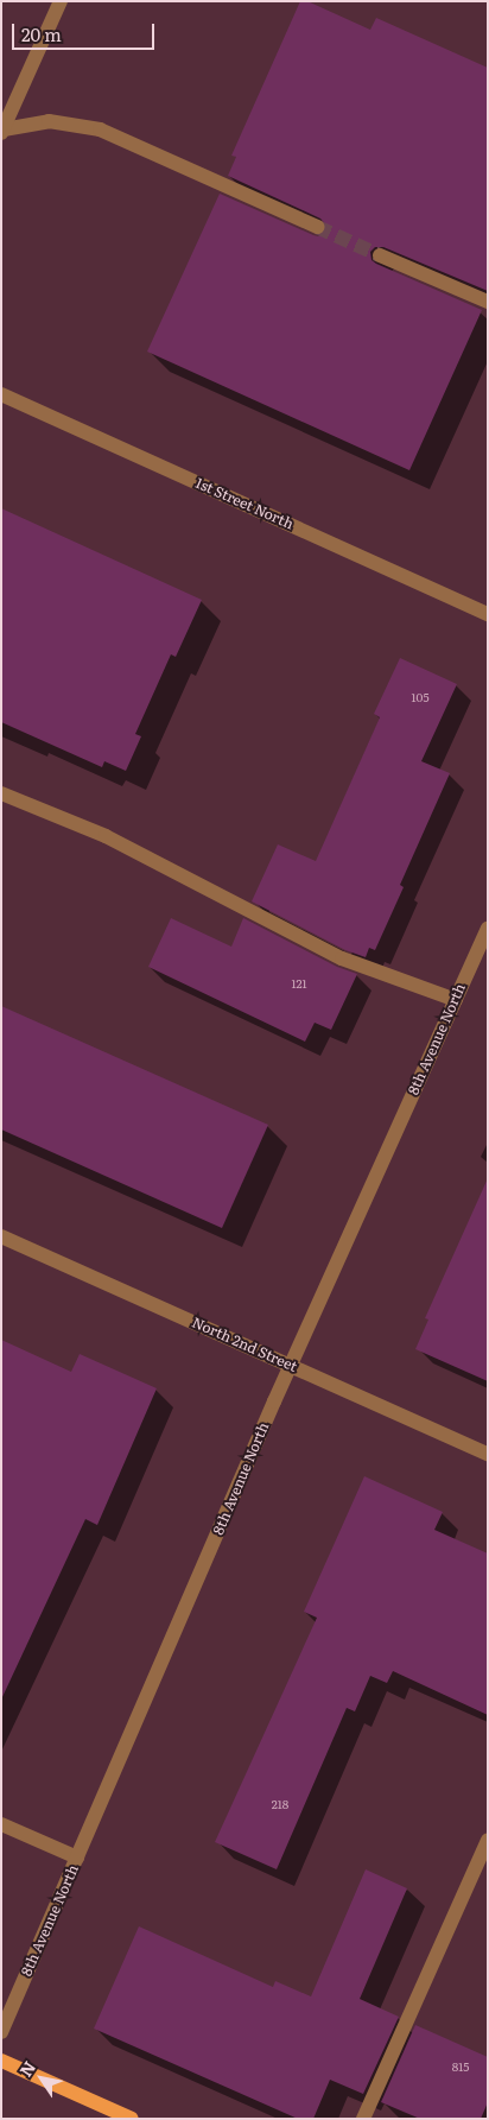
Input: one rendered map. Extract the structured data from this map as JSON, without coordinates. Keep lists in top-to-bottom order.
{
  "streets": {
    "street": ["1st Street North", "8th Avenue North", "North 2nd Street"]
  },
  "crossings": [
    ["8th Avenue North", "North 2nd Street"]
  ],
  "house_numbers": [
    "105",
    "121",
    "218",
    "815"
  ],
  "scale_bar": "20 m",
  "north": "top left"
}
